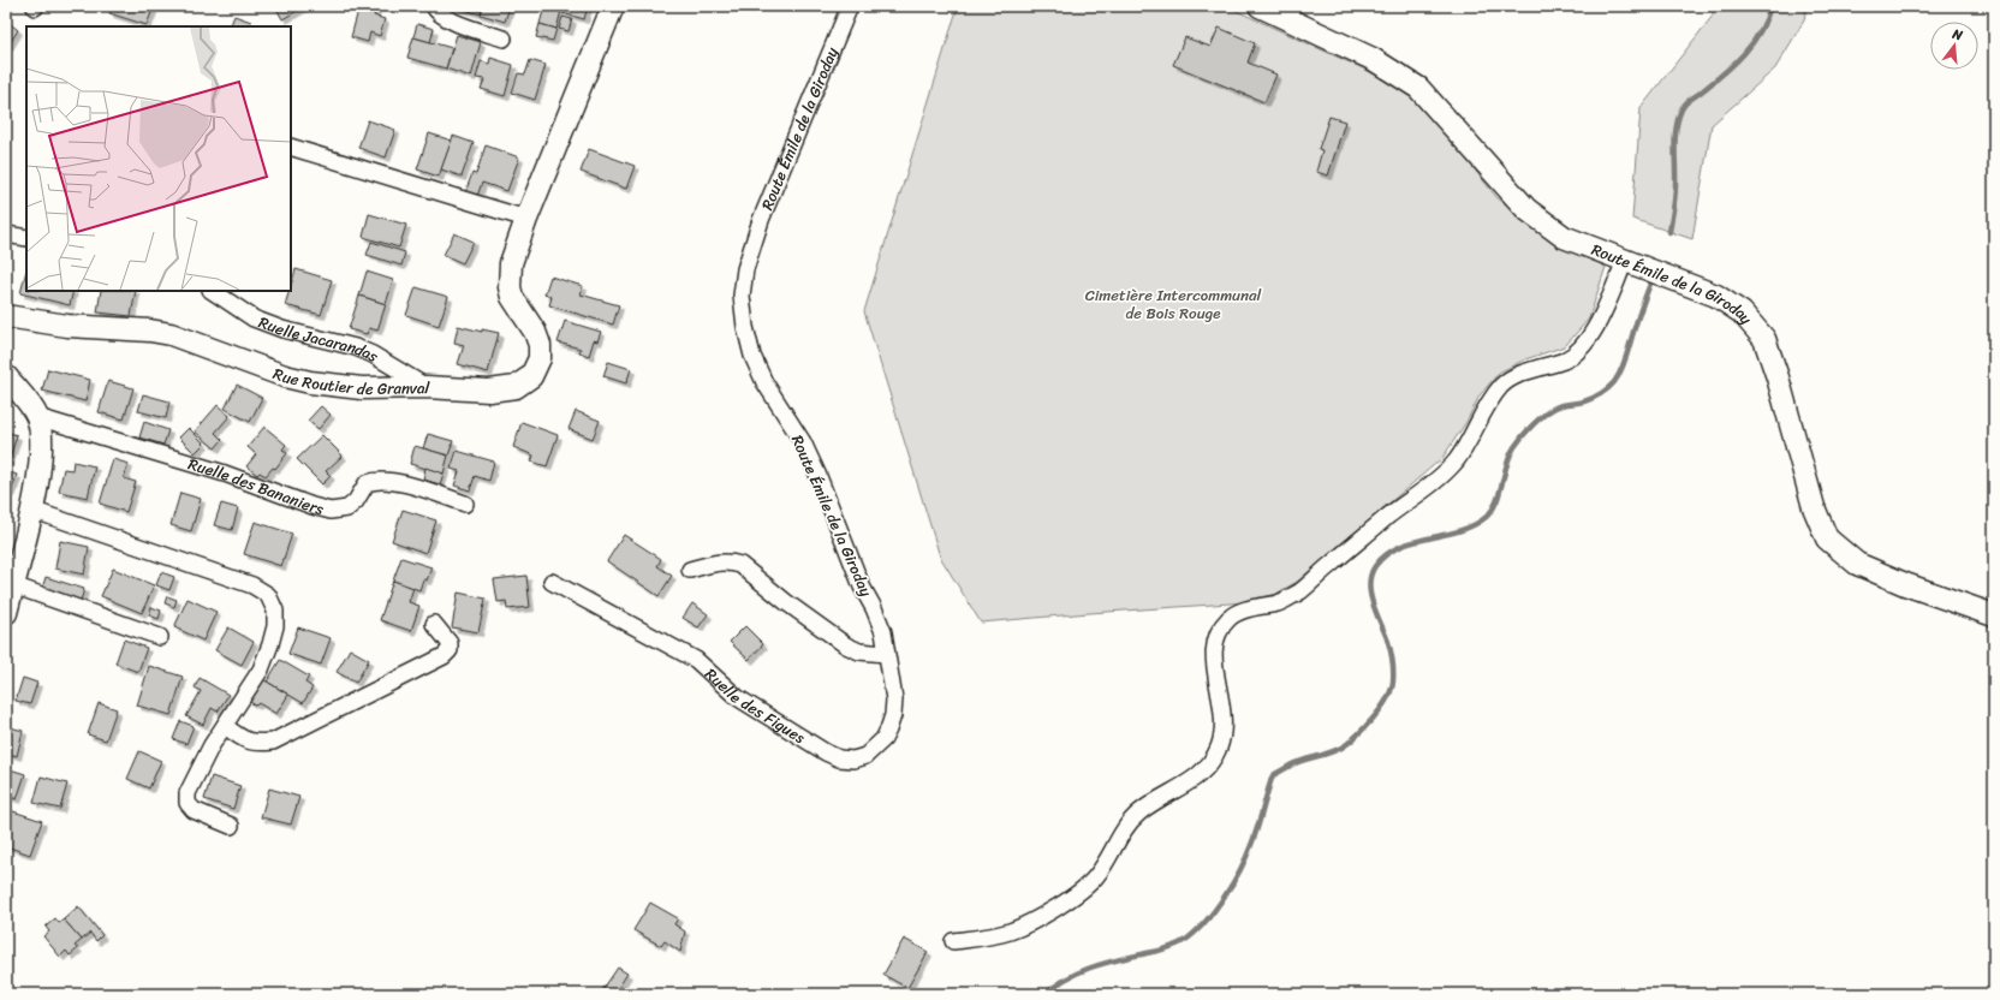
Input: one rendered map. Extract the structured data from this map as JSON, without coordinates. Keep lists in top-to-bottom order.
{
  "streets": {
    "street": [
      "Route Émile de la Giroday",
      "Ruelle Jacarandas",
      "Rue Routier de Granval",
      "Ruelle des Bananiers",
      "Ruelle des Figues"
    ]
  },
  "crossings": [
    ["Route Émile de la Giroday", "Ruelle des Figues"],
    ["Ruelle Jacarandas", "Rue Routier de Granval"]
  ],
  "parks": ["Cimetière Intercommunal de Bois Rouge"],
  "north": "top"
}
